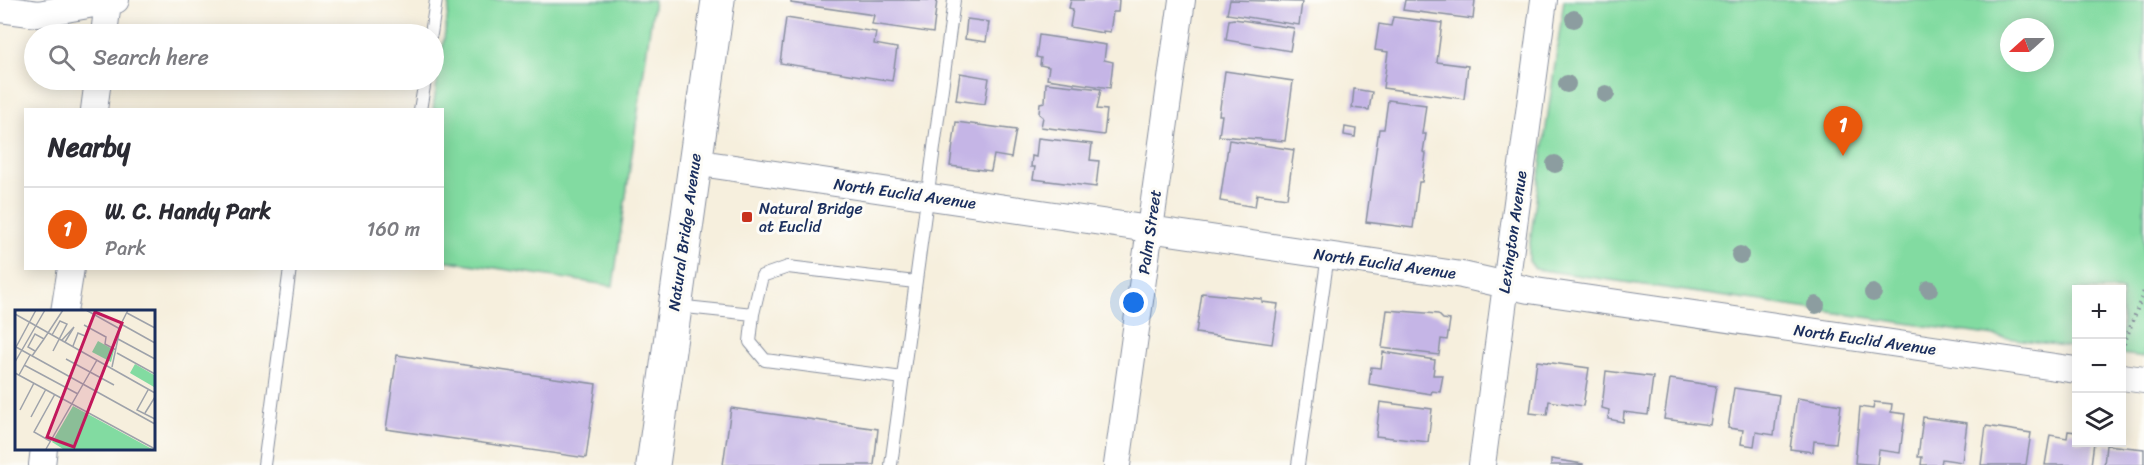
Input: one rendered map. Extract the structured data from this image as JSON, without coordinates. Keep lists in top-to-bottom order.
{
  "streets": {
    "main road": ["Natural Bridge Avenue"],
    "street": ["North Euclid Avenue", "Palm Street", "Lexington Avenue"]
  },
  "crossings": [
    ["North Euclid Avenue", "Natural Bridge Avenue"],
    ["North Euclid Avenue", "Palm Street"],
    ["North Euclid Avenue", "Lexington Avenue"]
  ],
  "places": {
    "transit": ["Natural Bridge at Euclid"]
  },
  "north": "left",
  "page": {
    "search": "Search here",
    "pins": "1",
    "heading": "Nearby",
    "list": [
      {
        "mark": "1",
        "name": "W. C. Handy Park",
        "note": "Park",
        "value": "160 m"
      }
    ],
    "map_buttons": ["+", "−"]
  }
}
